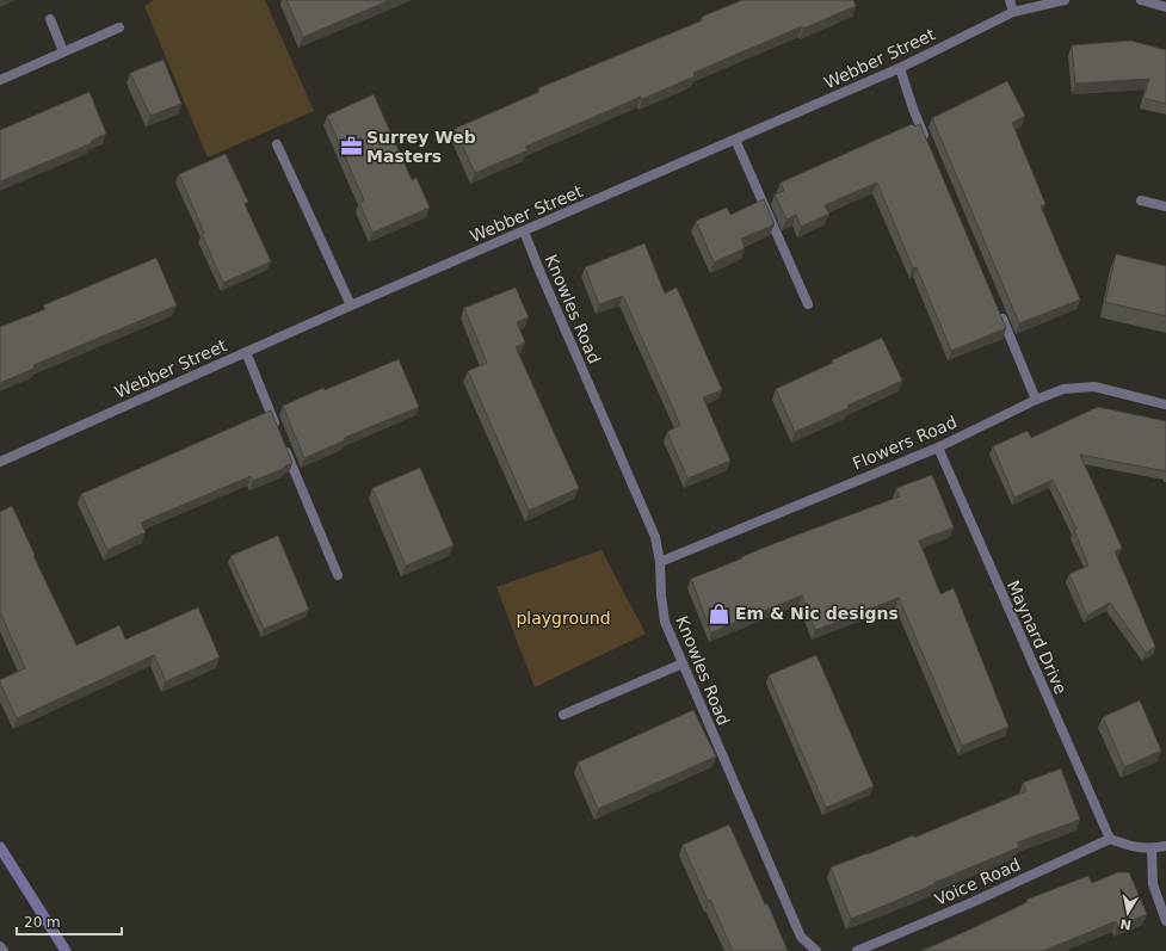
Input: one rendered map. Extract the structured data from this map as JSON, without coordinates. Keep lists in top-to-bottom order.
{
  "streets": {
    "street": [
      "Webber Street",
      "Knowles Road",
      "Flowers Road",
      "Maynard Drive",
      "Voice Road"
    ]
  },
  "crossings": [
    ["Webber Street", "Knowles Road"],
    ["Knowles Road", "Flowers Road"],
    ["Flowers Road", "Maynard Drive"],
    ["Maynard Drive", "Voice Road"]
  ],
  "parks": ["playground"],
  "places": {
    "office": ["Surrey Web Masters"],
    "shop": ["Em & Nic designs"]
  },
  "scale_bar": "20 m",
  "north": "bottom"
}
